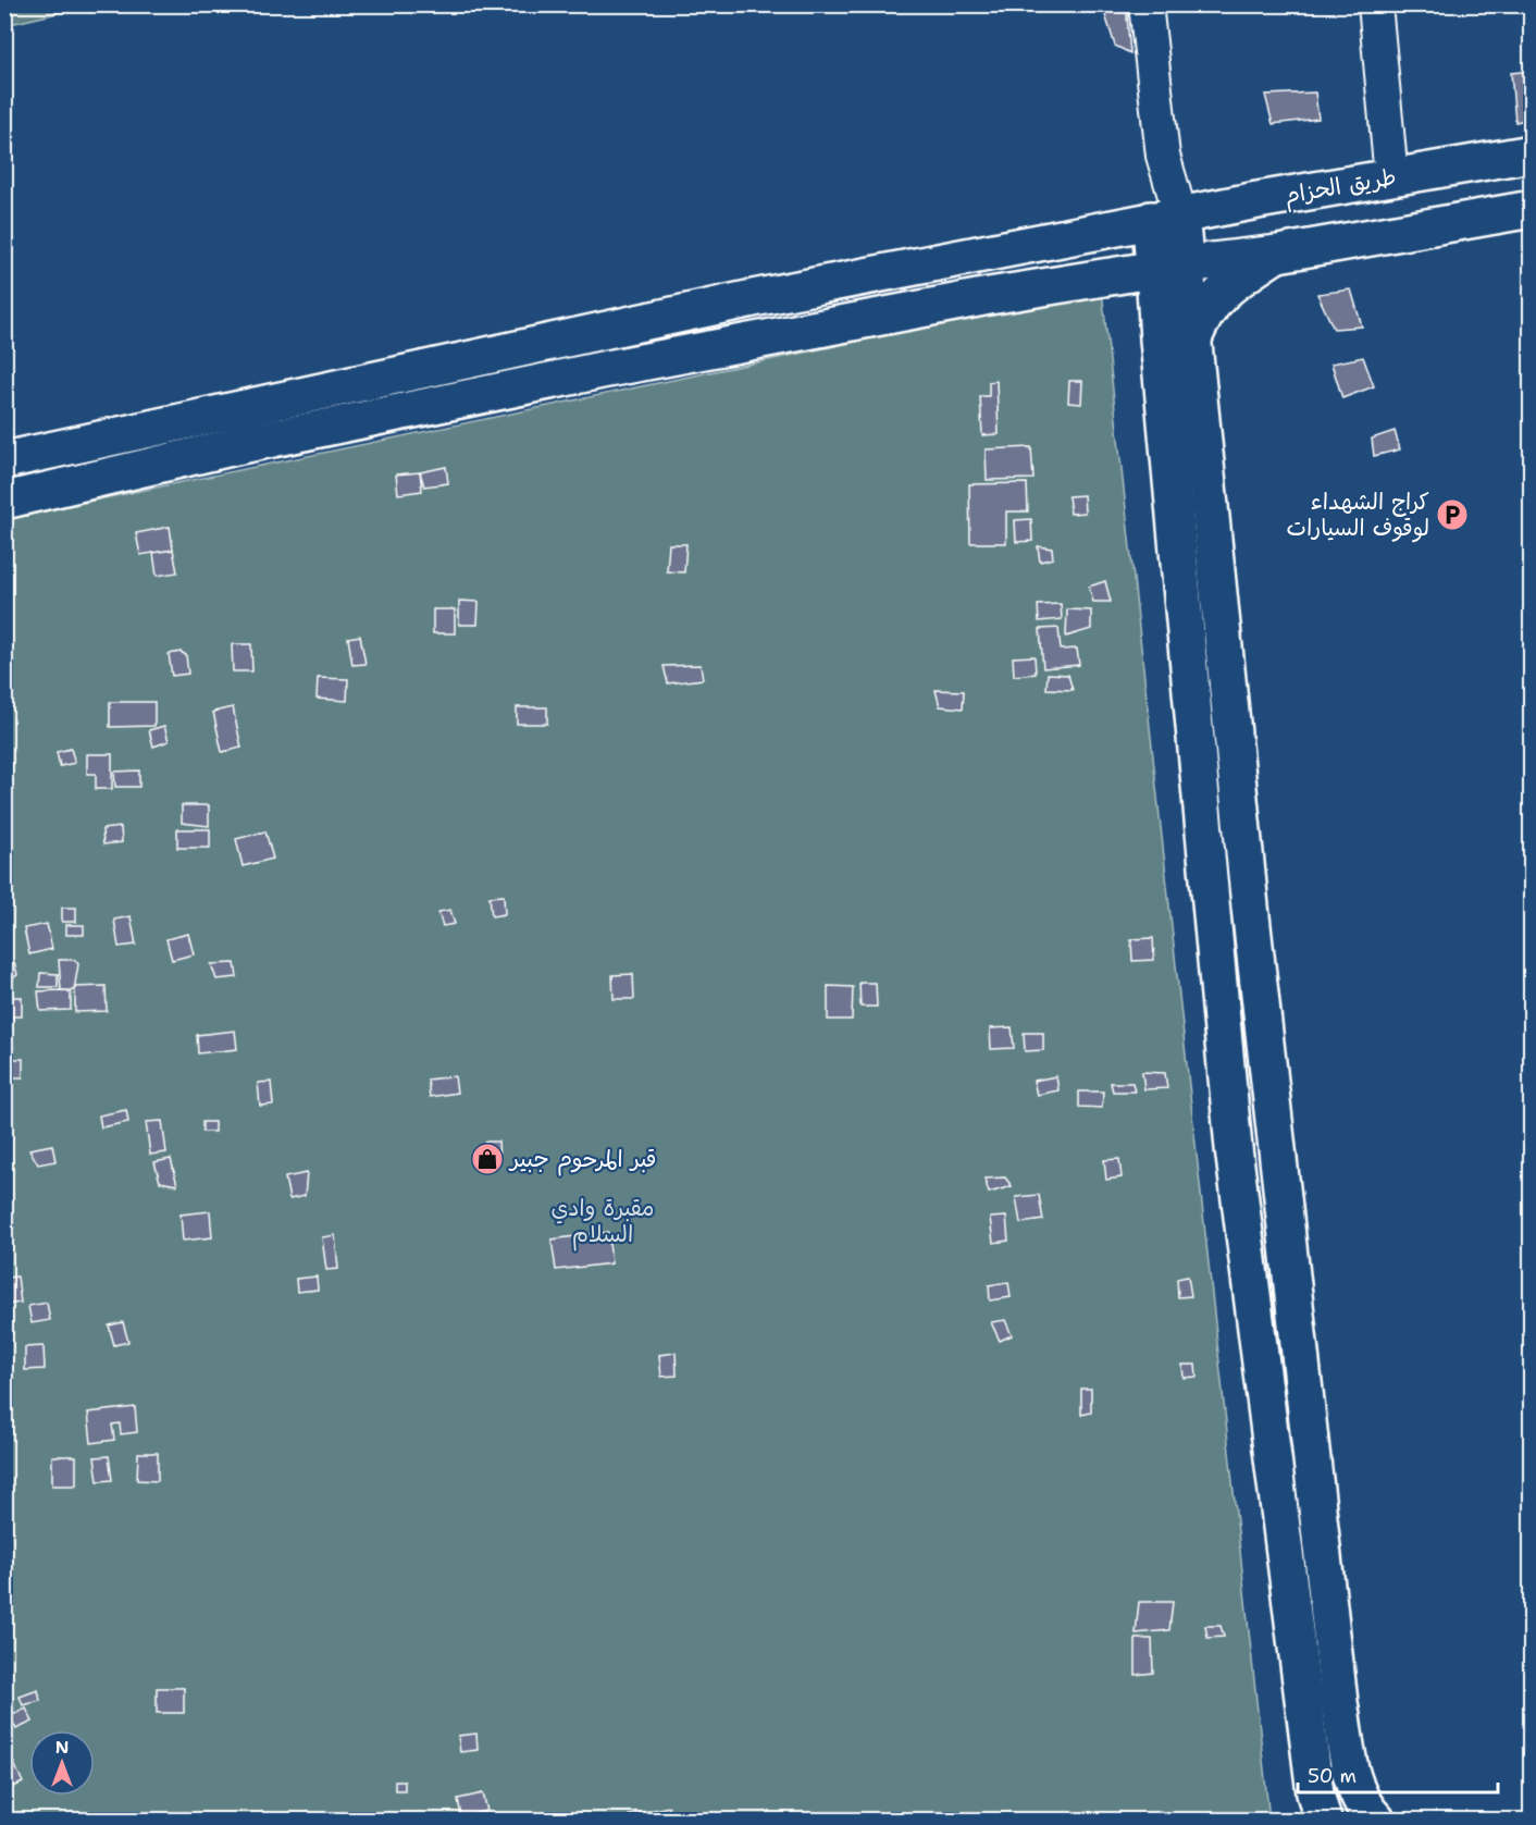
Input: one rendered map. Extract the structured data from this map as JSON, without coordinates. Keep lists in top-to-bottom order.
{
  "streets": {
    "street": ["طريق الحزام"]
  },
  "parks": ["مقبرة وادي السلام"],
  "places": {
    "parking": ["كراج الشهداء لوقوف السيارات"],
    "shop": ["قبر المرحوم جبير"]
  },
  "scale_bar": "50 m",
  "north": "top"
}
